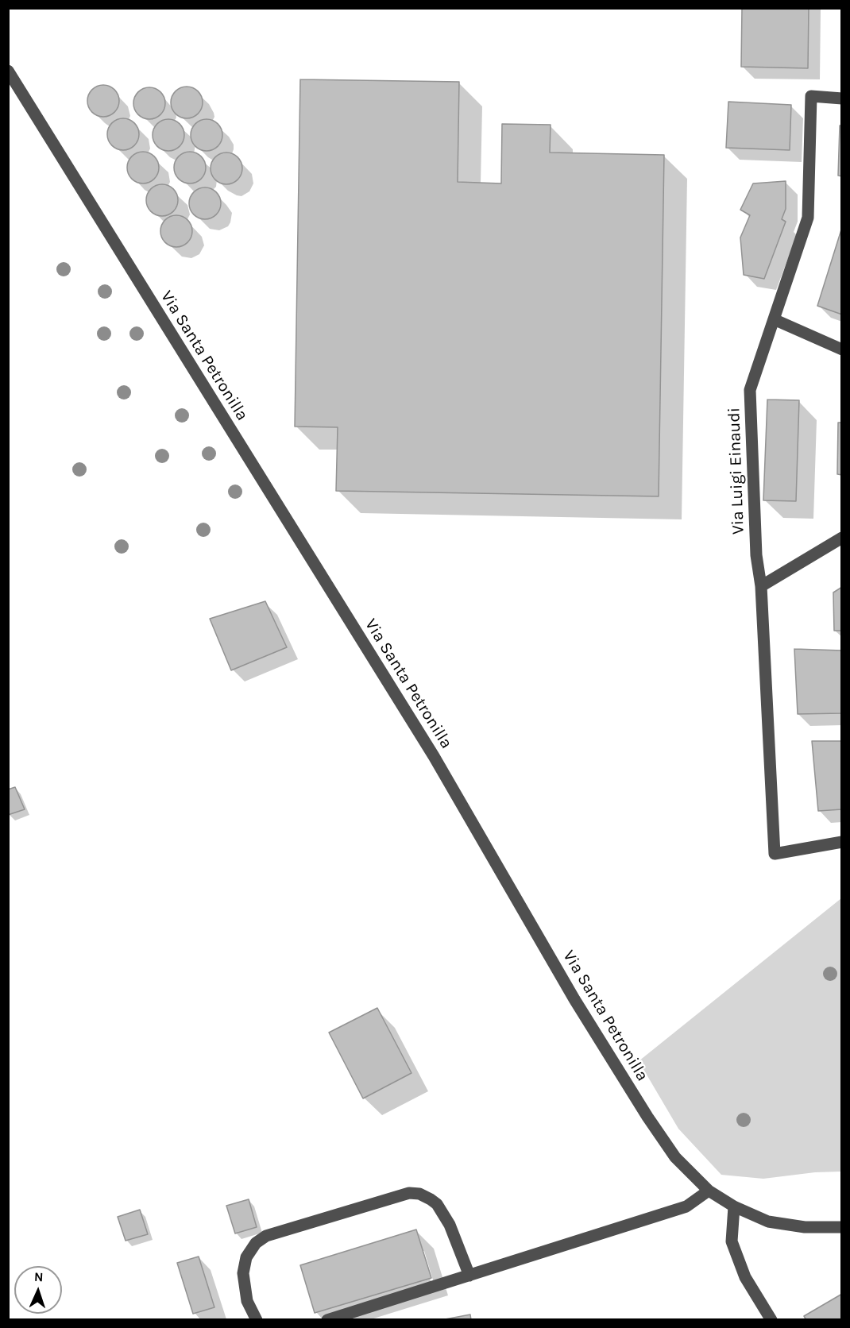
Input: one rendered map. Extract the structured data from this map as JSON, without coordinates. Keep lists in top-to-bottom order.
{
  "streets": {
    "street": ["Via Santa Petronilla", "Via Luigi Einaudi"]
  },
  "north": "top"
}
